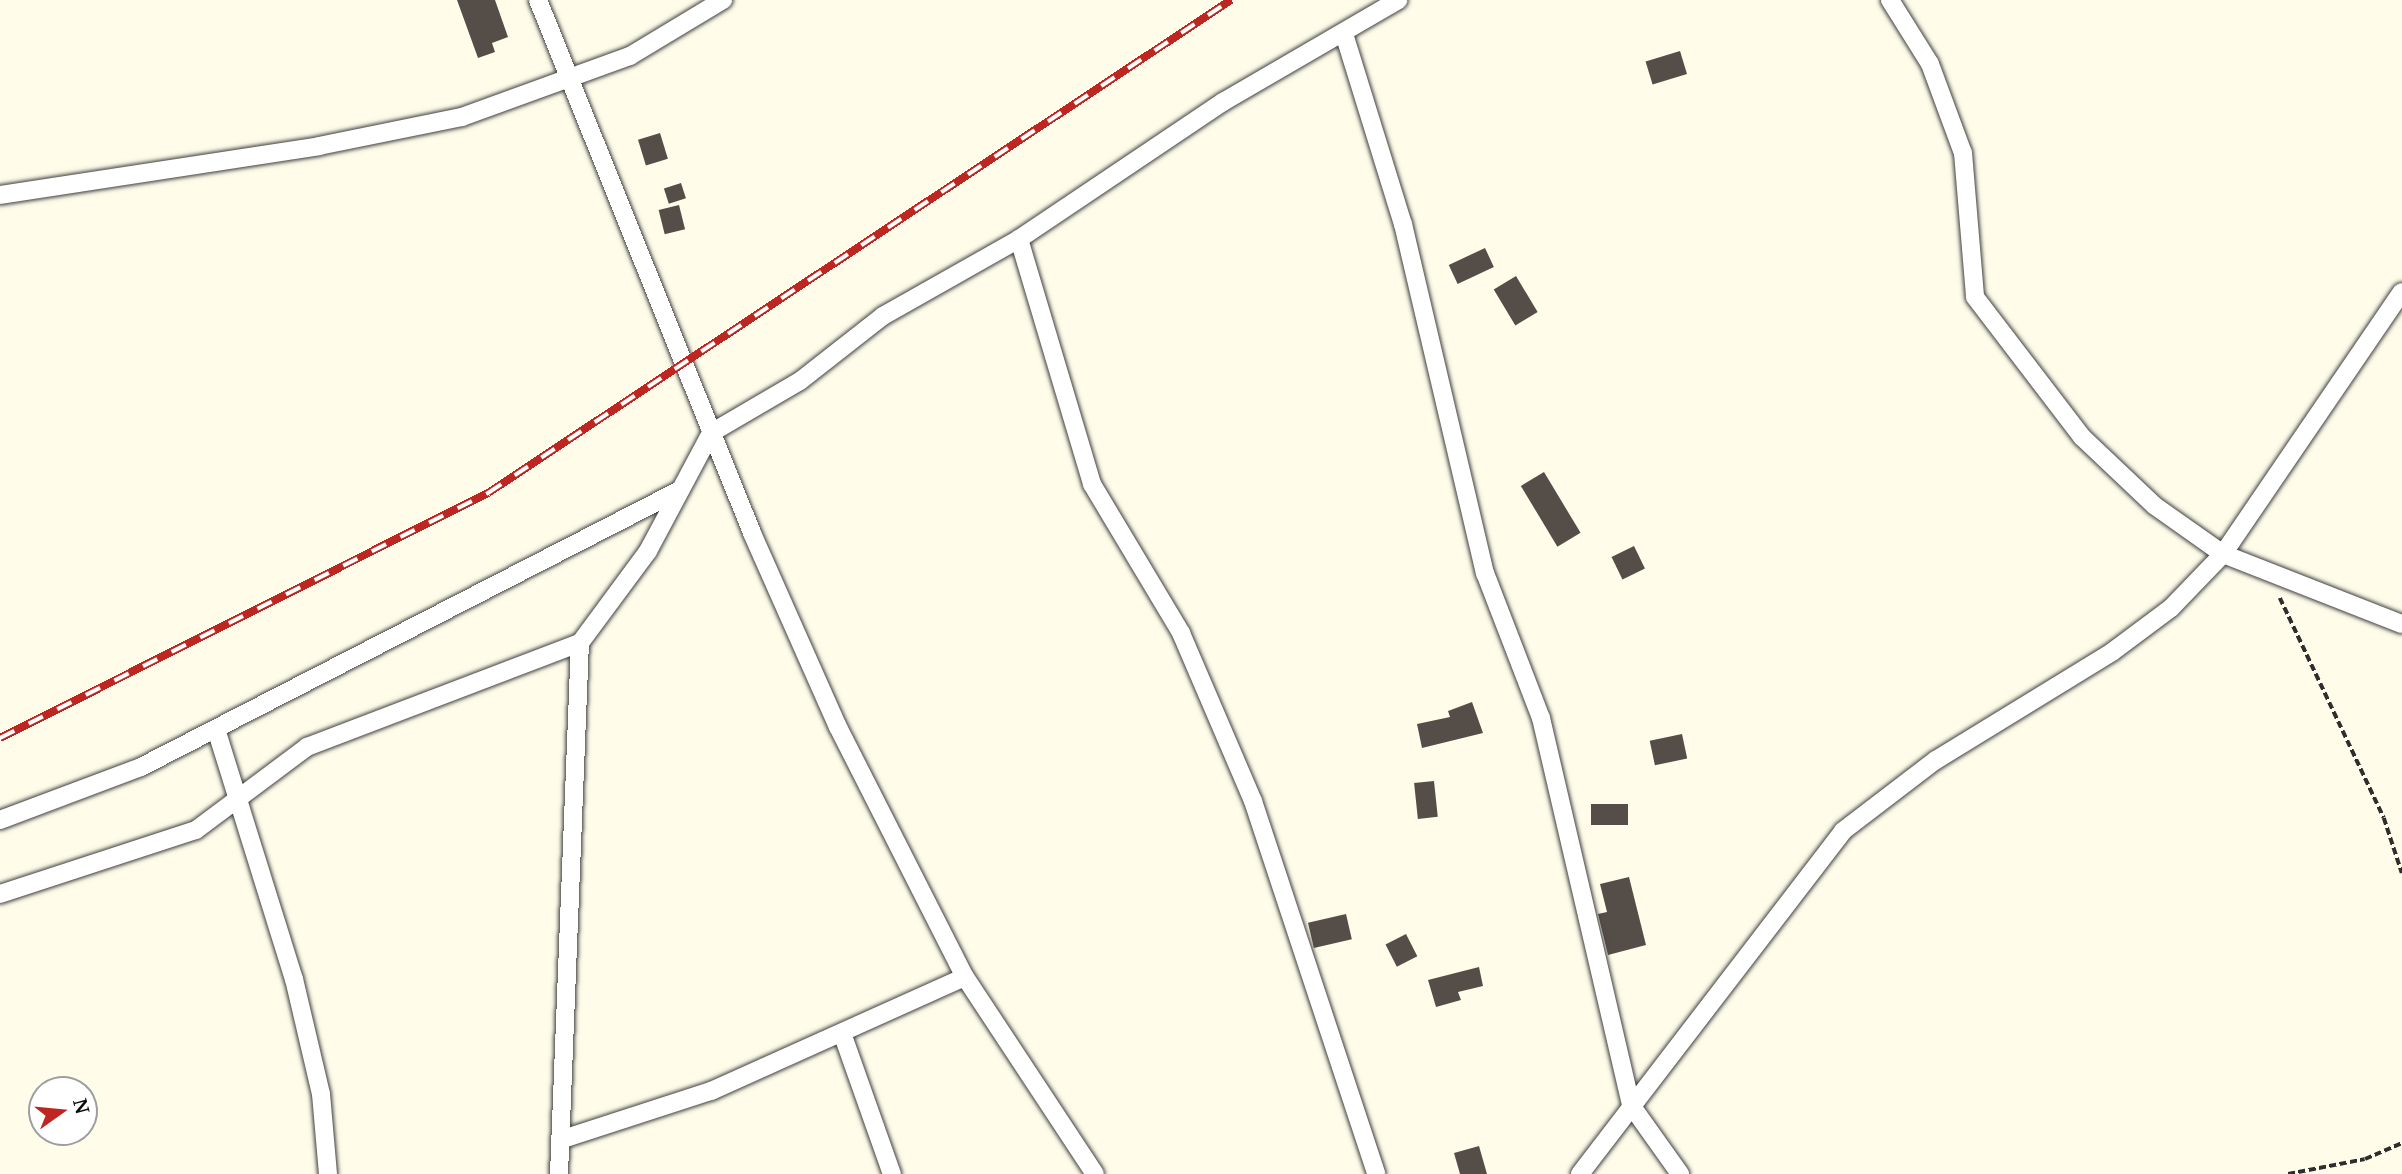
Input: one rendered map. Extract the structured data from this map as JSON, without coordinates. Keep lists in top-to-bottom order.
{
  "north": "right"
}
